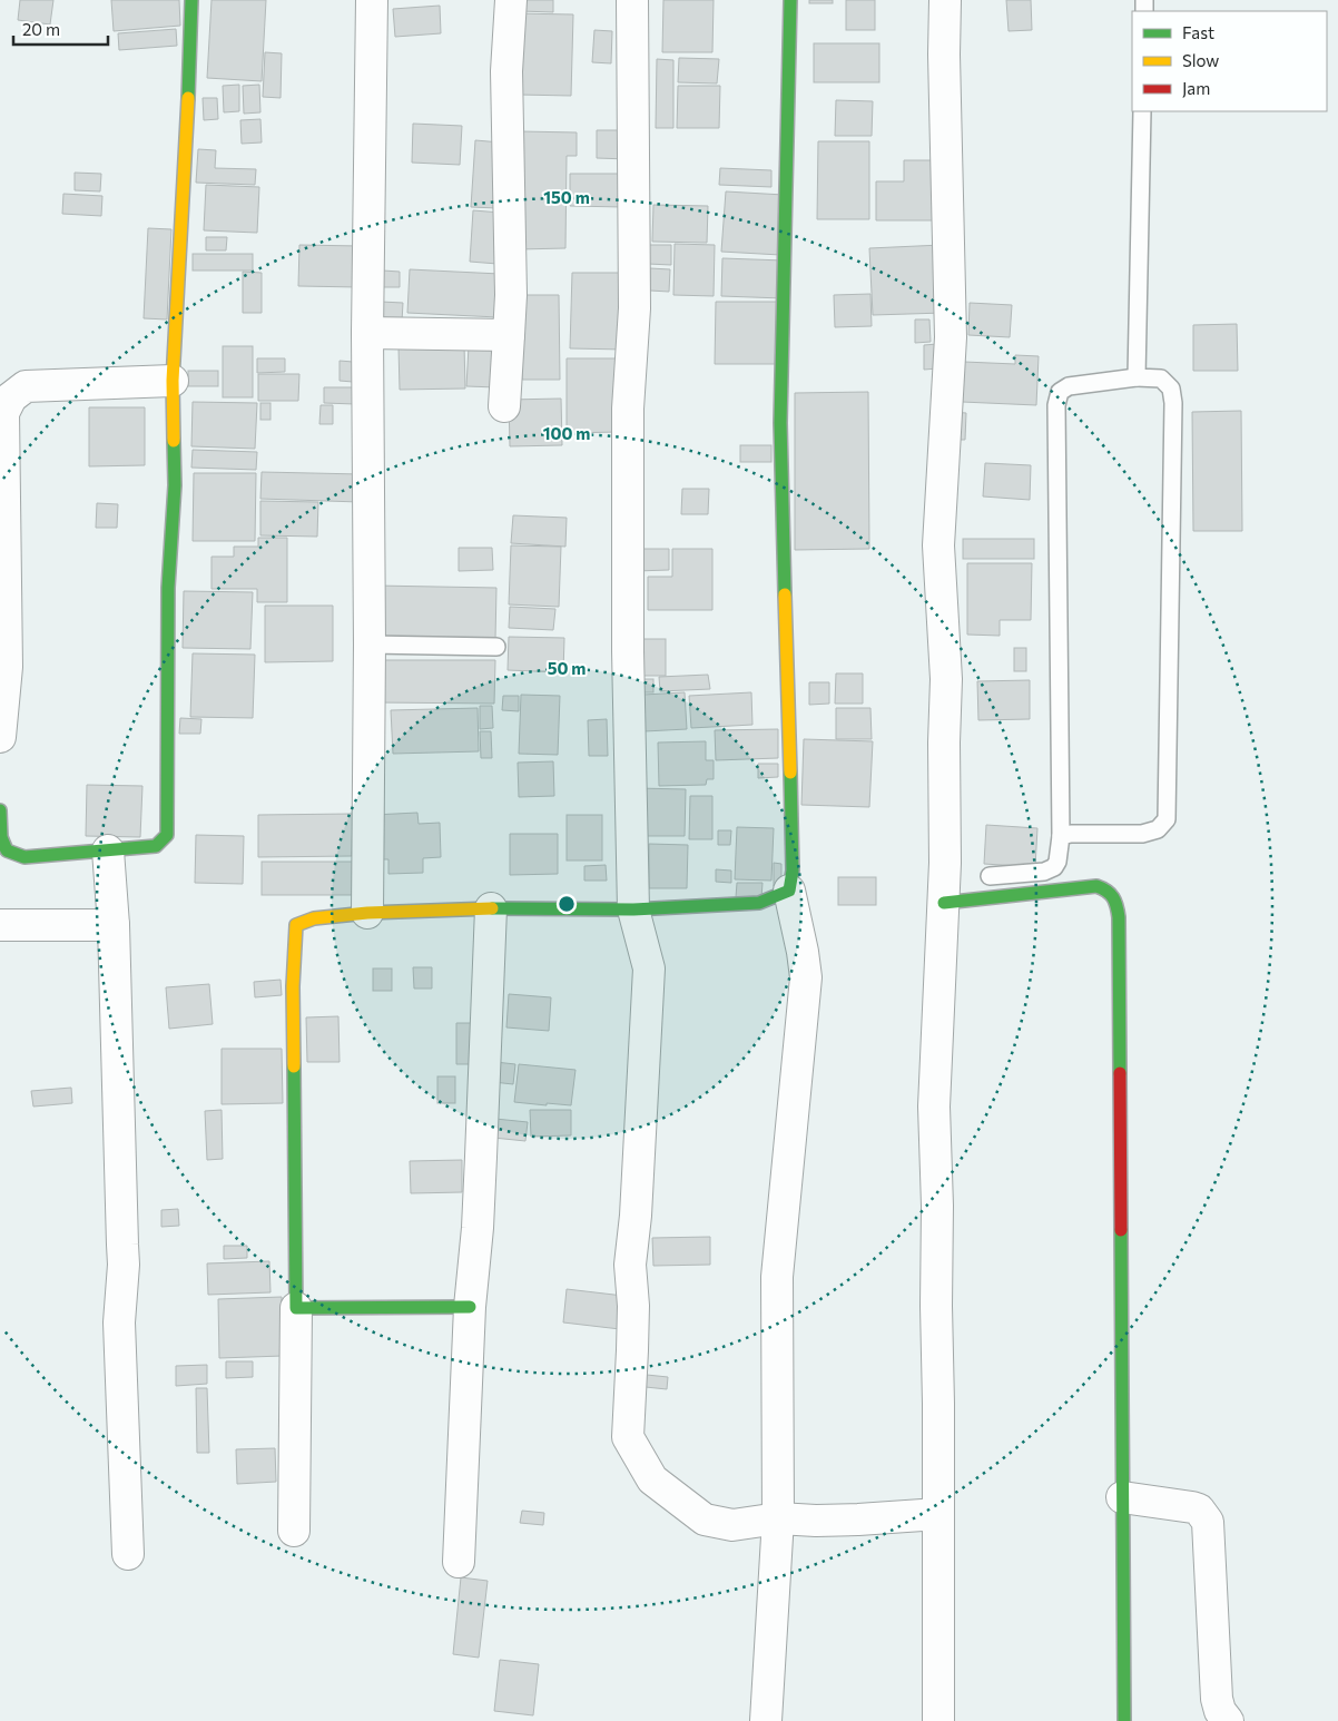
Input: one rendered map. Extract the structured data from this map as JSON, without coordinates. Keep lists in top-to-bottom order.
{
  "legend": ["Fast", "Slow", "Jam"],
  "scale_bar": "20 m",
  "rings": ["150 m", "100 m", "50 m"]
}
